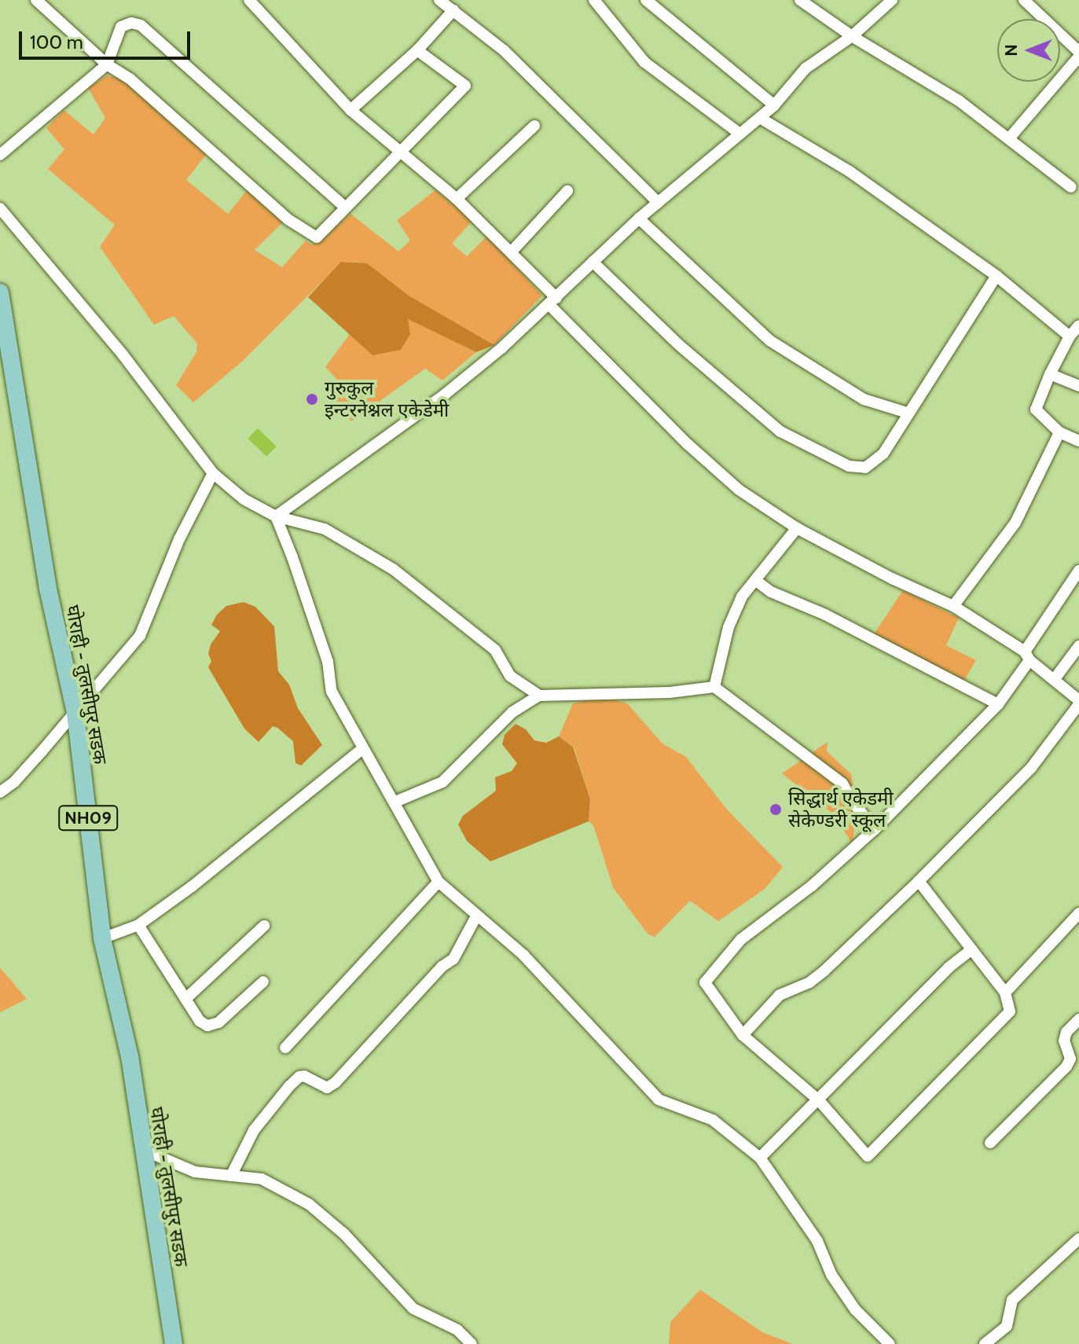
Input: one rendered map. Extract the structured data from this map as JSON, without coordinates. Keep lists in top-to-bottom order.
{
  "streets": {
    "main road": ["घोराही - तुलसीपुर सडक", "NH09"]
  },
  "places": ["गुरुकुल इन्टरनेश्नल एकेडेमी", "सिद्धार्थ एकेडमी सेकेण्डरी स्कूल"],
  "scale_bar": "100 m",
  "north": "left"
}
